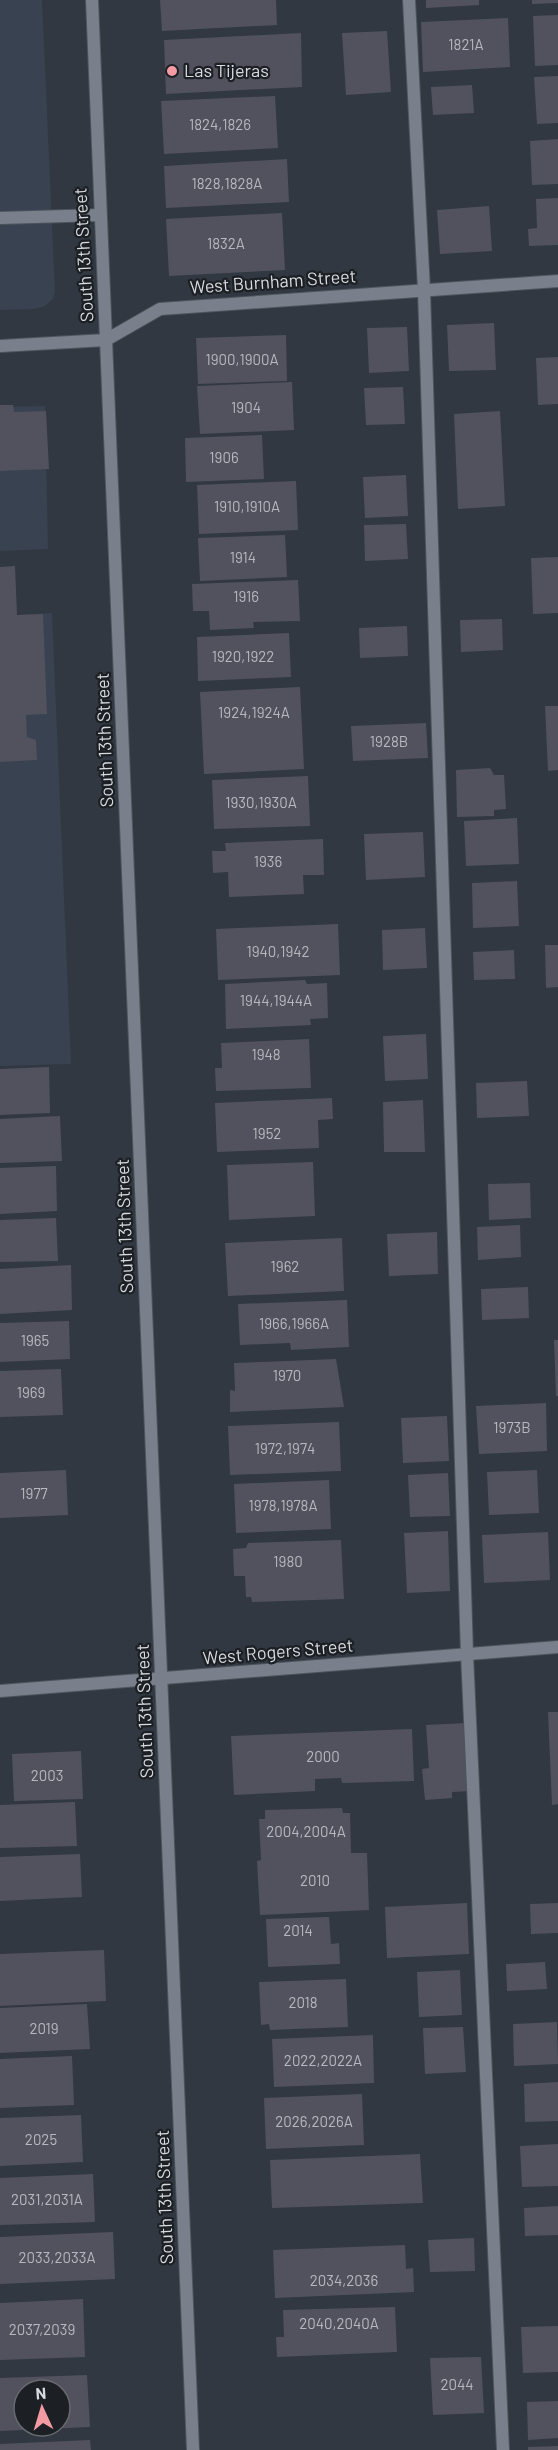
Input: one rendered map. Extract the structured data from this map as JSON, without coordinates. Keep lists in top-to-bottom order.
{
  "streets": {
    "street": ["South 13th Street", "West Burnham Street", "West Rogers Street"]
  },
  "crossings": [
    ["South 13th Street", "West Burnham Street"],
    ["South 13th Street", "West Rogers Street"]
  ],
  "places": ["Las Tijeras"],
  "house_numbers": [
    "1821A",
    "1824,1826",
    "1828,1828A",
    "1832A",
    "1900,1900A",
    "1904",
    "1906",
    "1910,1910A",
    "1914",
    "1916",
    "1920,1922",
    "1924,1924A",
    "1928B",
    "1930,1930A",
    "1936",
    "1940,1942",
    "1944,1944A",
    "1948",
    "1952",
    "1962",
    "1966,1966A",
    "1965",
    "1970",
    "1969",
    "1973B",
    "1972,1974",
    "1977",
    "1978,1978A",
    "1980",
    "2000",
    "2003",
    "2004,2004A",
    "2010",
    "2014",
    "2018",
    "2019",
    "2022,2022A",
    "2026,2026A",
    "2025",
    "2031,2031A",
    "2033,2033A",
    "2034,2036",
    "2040,2040A",
    "2037,2039",
    "2044"
  ],
  "north": "top"
}
